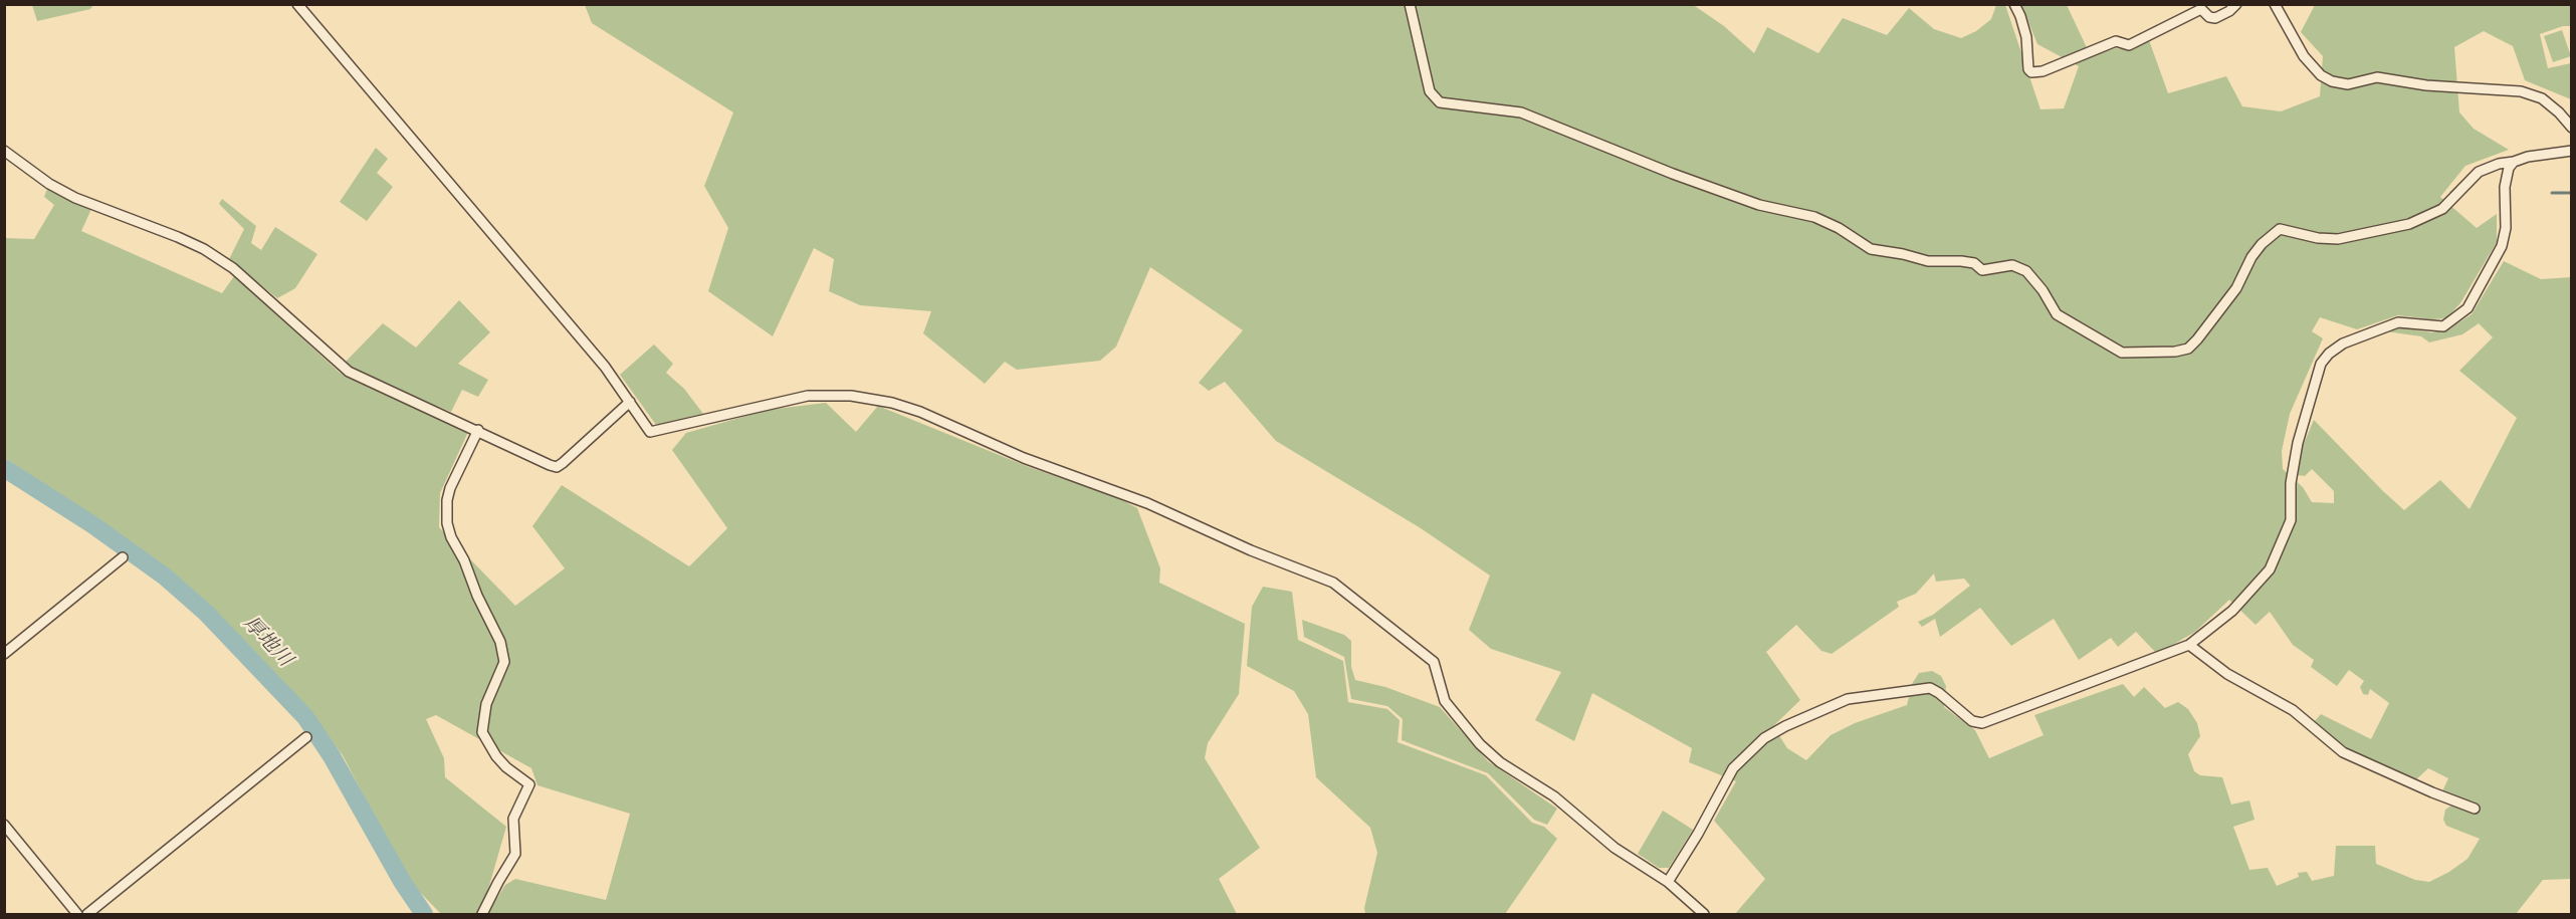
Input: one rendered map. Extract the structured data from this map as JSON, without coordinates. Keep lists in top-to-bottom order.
{
  "water": ["厚地川"]
}
